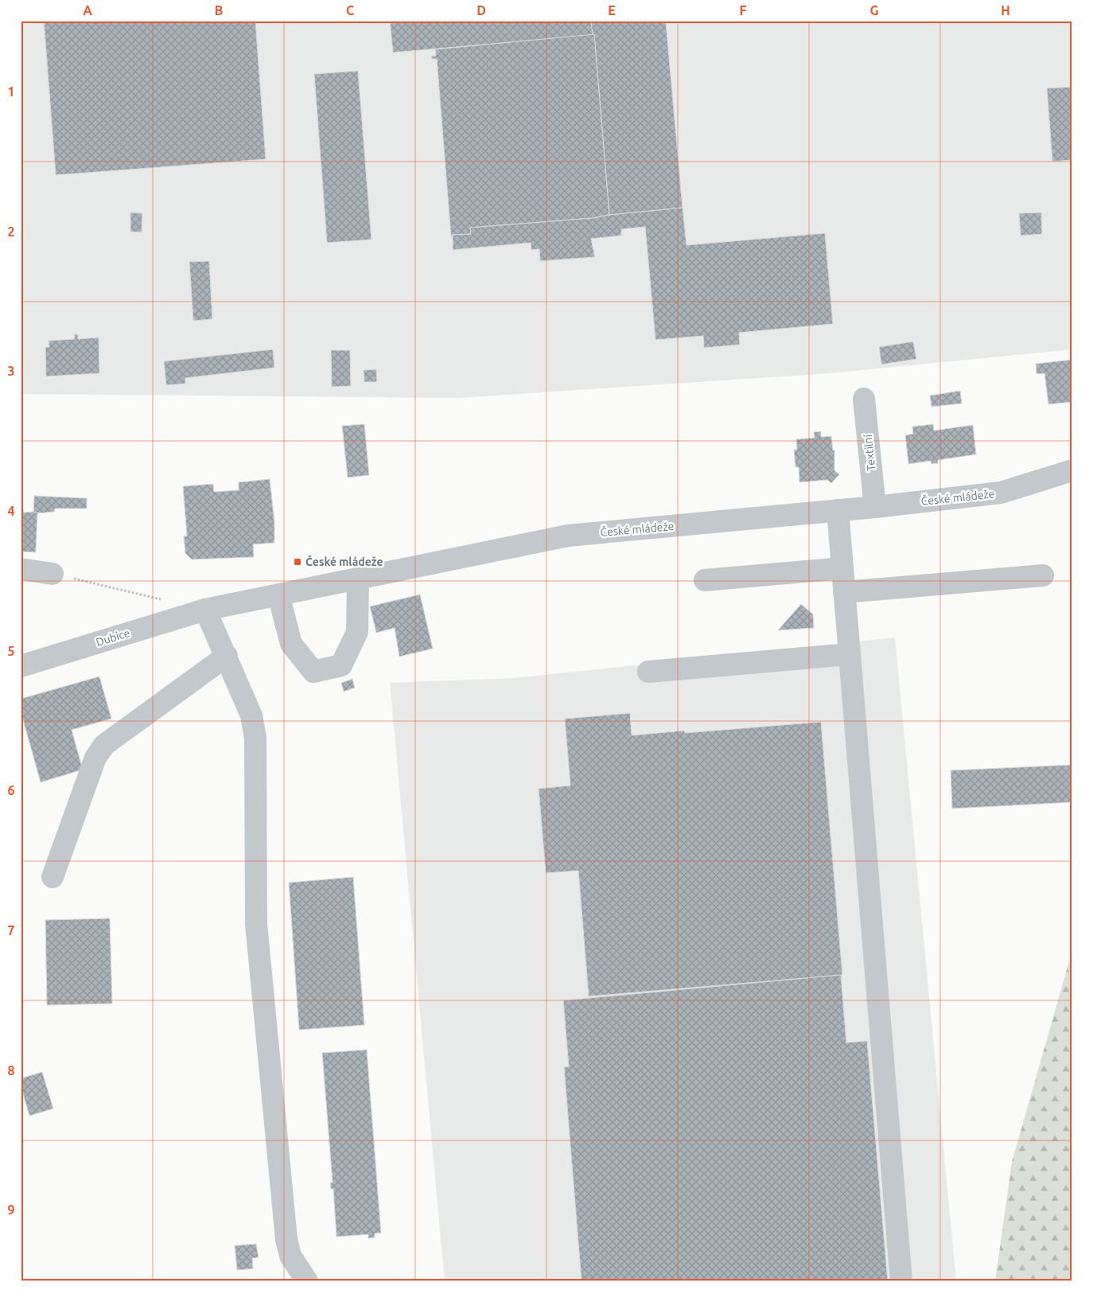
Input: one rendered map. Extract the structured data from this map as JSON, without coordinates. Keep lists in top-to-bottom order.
{
  "streets": {
    "street": ["Textilní", "České mládeže", "Dubice"]
  },
  "crossings": [
    ["Textilní", "České mládeže"],
    ["České mládeže", "Dubice"]
  ],
  "places": {
    "transit": ["České mládeže"]
  },
  "grid": {
    "columns": [
      "A",
      "B",
      "C",
      "D",
      "E",
      "F",
      "G",
      "H"
    ],
    "rows": [
      "1",
      "2",
      "3",
      "4",
      "5",
      "6",
      "7",
      "8",
      "9"
    ]
  }
}
